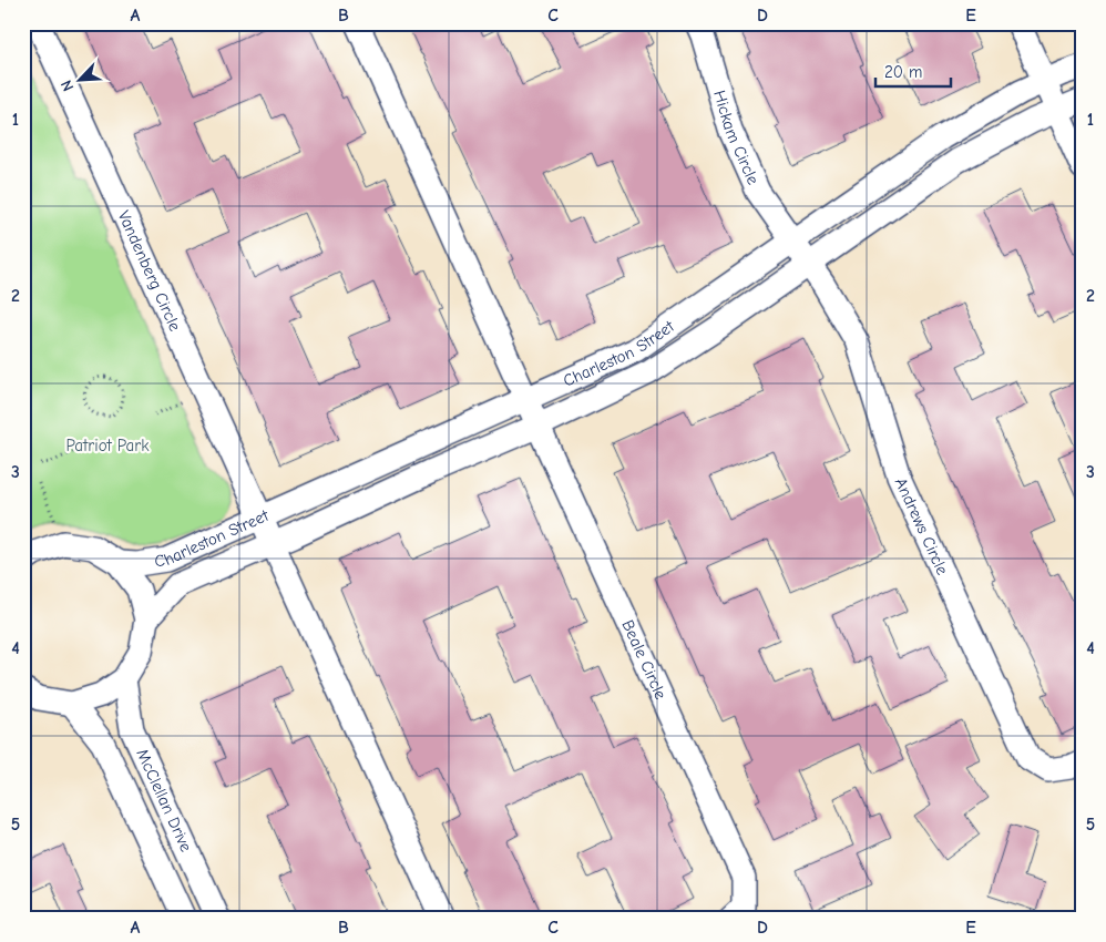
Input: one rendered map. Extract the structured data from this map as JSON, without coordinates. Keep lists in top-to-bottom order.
{
  "streets": {
    "street": [
      "Hickam Circle",
      "Vandenberg Circle",
      "Charleston Street",
      "Andrews Circle",
      "Beale Circle",
      "McClellan Drive"
    ]
  },
  "crossings": [
    ["Hickam Circle", "Charleston Street"],
    ["Hickam Circle", "Andrews Circle"],
    ["Vandenberg Circle", "Charleston Street"],
    ["Charleston Street", "Andrews Circle"],
    ["Charleston Street", "Beale Circle"]
  ],
  "parks": ["Patriot Park"],
  "scale_bar": "20 m",
  "north": "bottom left",
  "grid": {
    "columns": [
      "A",
      "B",
      "C",
      "D",
      "E"
    ],
    "rows": [
      "1",
      "2",
      "3",
      "4",
      "5"
    ]
  }
}
